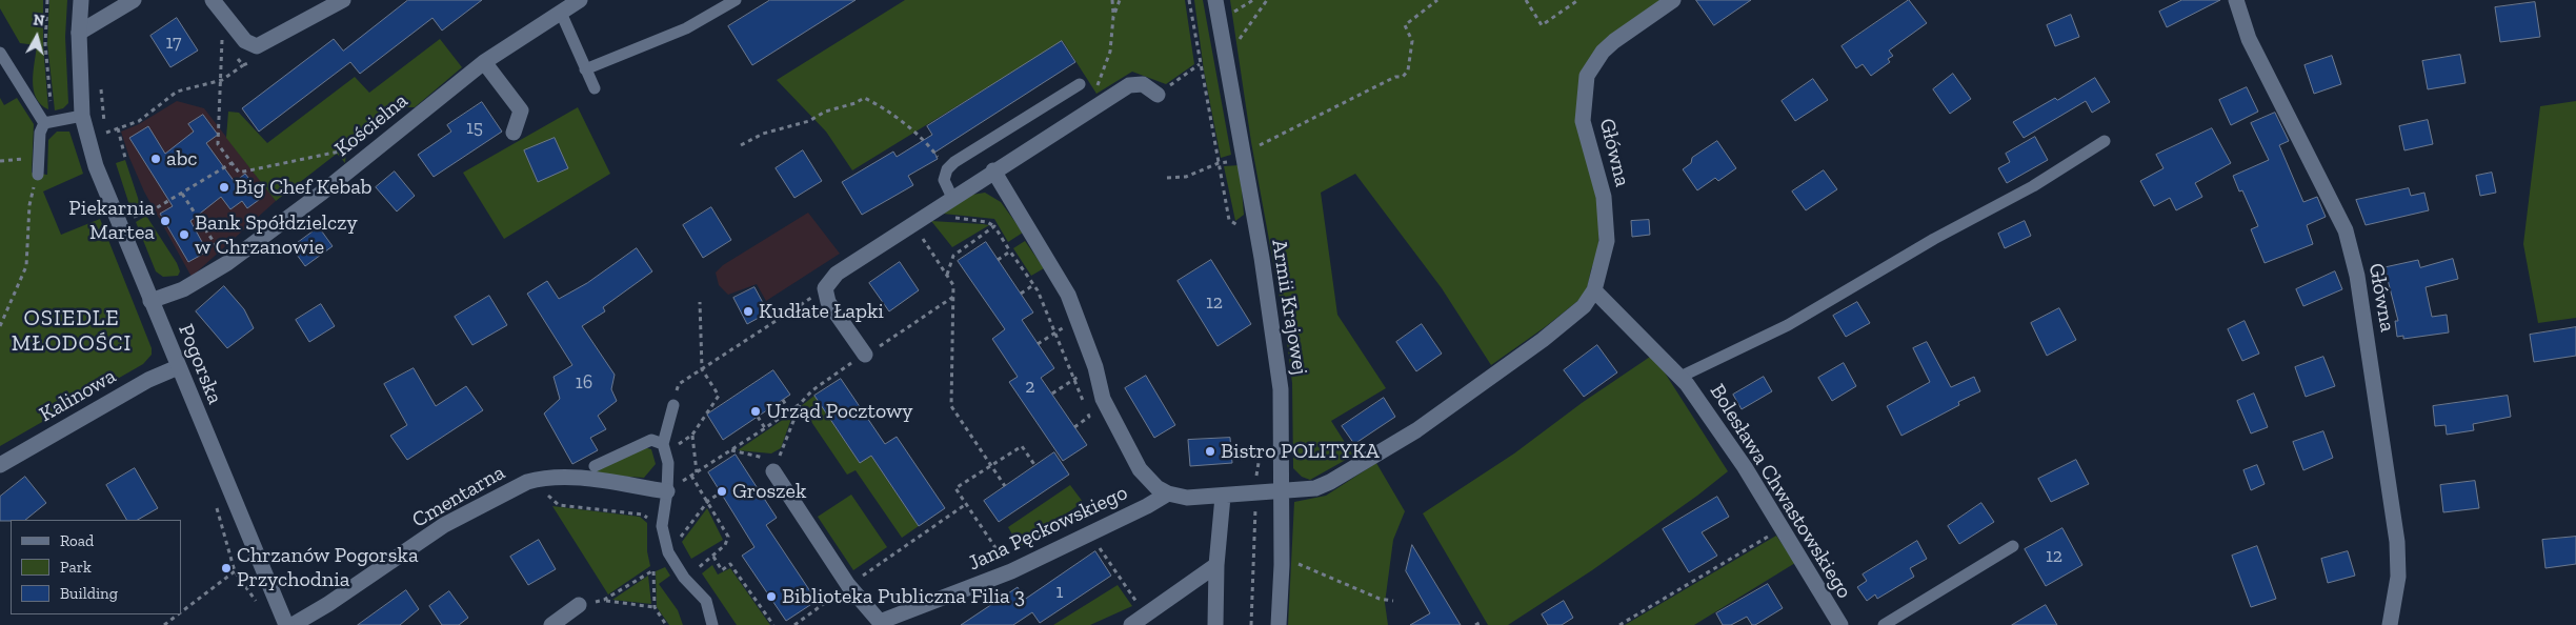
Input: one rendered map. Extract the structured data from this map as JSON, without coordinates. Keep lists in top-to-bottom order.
{
  "streets": {
    "street": [
      "Kościelna",
      "Główna",
      "Armii Krajowej",
      "Pogorska",
      "Kalinowa",
      "Bolesława Chwastowskiego",
      "Cmentarna",
      "Jana Pęckowskiego"
    ]
  },
  "crossings": [
    ["Kościelna", "Pogorska"],
    ["Główna", "Bolesława Chwastowskiego"],
    ["Armii Krajowej", "Jana Pęckowskiego"],
    ["Pogorska", "Kalinowa"]
  ],
  "districts": ["OSIEDLE MŁODOŚCI"],
  "places": [
    "abc",
    "Big Chef Kebab",
    "Piekarnia Martea",
    "Bank Spółdzielczy w Chrzanowie",
    "Kudłate Łapki",
    "Urząd Pocztowy",
    "Bistro POLITYKA",
    "Groszek",
    "Chrzanów Pogorska Przychodnia",
    "Biblioteka Publiczna Filia 3"
  ],
  "house_numbers": [
    "17",
    "15",
    "12",
    "16",
    "2",
    "12",
    "1"
  ],
  "legend": ["Road", "Park", "Building"],
  "north": "top"
}
